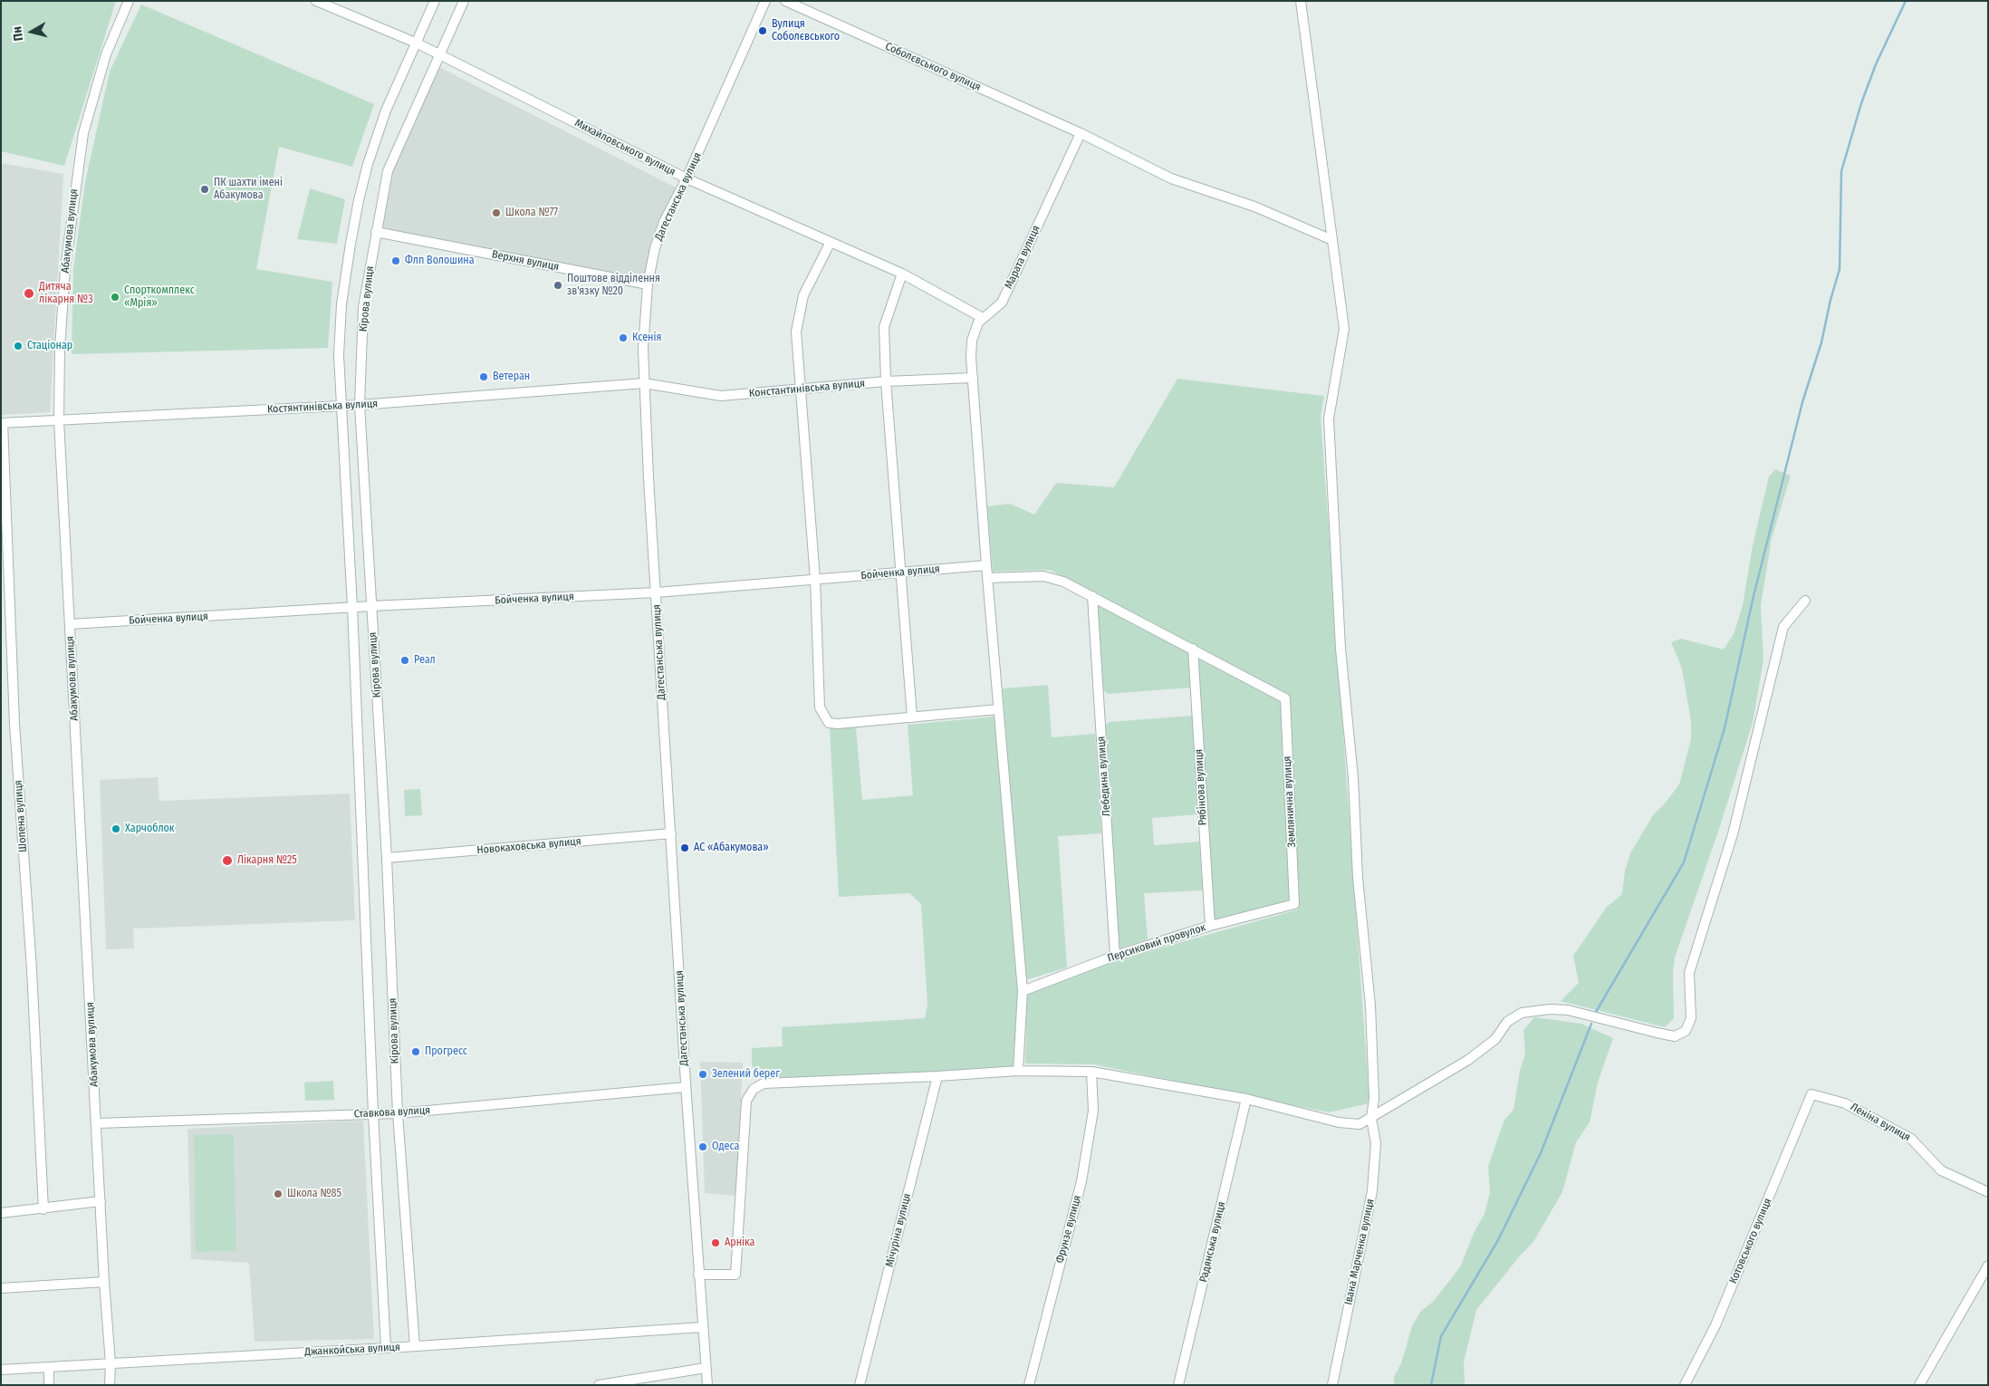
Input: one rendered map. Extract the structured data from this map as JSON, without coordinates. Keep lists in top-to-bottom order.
{
  "streets": {
    "street": [
      "Соболєвського вулиця",
      "Михайловського вулиця",
      "Дагестанська вулиця",
      "Абакумова вулиця",
      "Марата вулиця",
      "Верхня вулиця",
      "Кірова вулиця",
      "Константинівська вулиця",
      "Костянтинівська вулиця",
      "Бойченка вулиця",
      "Лебедина вулиця",
      "Рябінова вулиця",
      "Землянична вулиця",
      "Шопена вулиця",
      "Новокаховська вулиця",
      "Персиковий провулок",
      "Ставкова вулиця",
      "Леніна вулиця",
      "Фрунзе вулиця",
      "Мічуріна вулиця",
      "Котовського вулиця",
      "Радянська вулиця",
      "Івана Марченка вулиця",
      "Джанкойська вулиця"
    ]
  },
  "crossings": [
    ["Соболєвського вулиця", "Марата вулиця"],
    ["Соболєвського вулиця", "Івана Марченка вулиця"],
    ["Михайловського вулиця", "Дагестанська вулиця"],
    ["Михайловського вулиця", "Марата вулиця"],
    ["Михайловського вулиця", "Кірова вулиця"],
    ["Дагестанська вулиця", "Верхня вулиця"],
    ["Дагестанська вулиця", "Константинівська вулиця"],
    ["Дагестанська вулиця", "Костянтинівська вулиця"],
    ["Дагестанська вулиця", "Бойченка вулиця"],
    ["Дагестанська вулиця", "Новокаховська вулиця"],
    ["Дагестанська вулиця", "Ставкова вулиця"],
    ["Дагестанська вулиця", "Джанкойська вулиця"],
    ["Абакумова вулиця", "Костянтинівська вулиця"],
    ["Абакумова вулиця", "Бойченка вулиця"],
    ["Абакумова вулиця", "Ставкова вулиця"],
    ["Абакумова вулиця", "Джанкойська вулиця"],
    ["Марата вулиця", "Константинівська вулиця"],
    ["Марата вулиця", "Бойченка вулиця"],
    ["Верхня вулиця", "Кірова вулиця"],
    ["Кірова вулиця", "Костянтинівська вулиця"],
    ["Кірова вулиця", "Бойченка вулиця"],
    ["Кірова вулиця", "Новокаховська вулиця"],
    ["Кірова вулиця", "Ставкова вулиця"],
    ["Кірова вулиця", "Джанкойська вулиця"],
    ["Константинівська вулиця", "Костянтинівська вулиця"],
    ["Костянтинівська вулиця", "Шопена вулиця"],
    ["Лебедина вулиця", "Персиковий провулок"],
    ["Рябінова вулиця", "Землянична вулиця"],
    ["Рябінова вулиця", "Персиковий провулок"],
    ["Землянична вулиця", "Персиковий провулок"],
    ["Леніна вулиця", "Котовського вулиця"]
  ],
  "places": [
    "Вулиця Соболєвського",
    "ПК шахти імені Абакумова",
    "Школа №77",
    "Флп Волошина",
    "Поштове відділення зв'язку №20",
    "Дитяча лікарня №3",
    "Спорткомплекс «Мрія»",
    "Ксенія",
    "Стаціонар",
    "Ветеран",
    "Реал",
    "Харчоблок",
    "АС «Абакумова»",
    "Лікарня №25",
    "Прогресс",
    "Зелений берег",
    "Одеса",
    "Школа №85",
    "Арніка"
  ],
  "north": "left"
}
